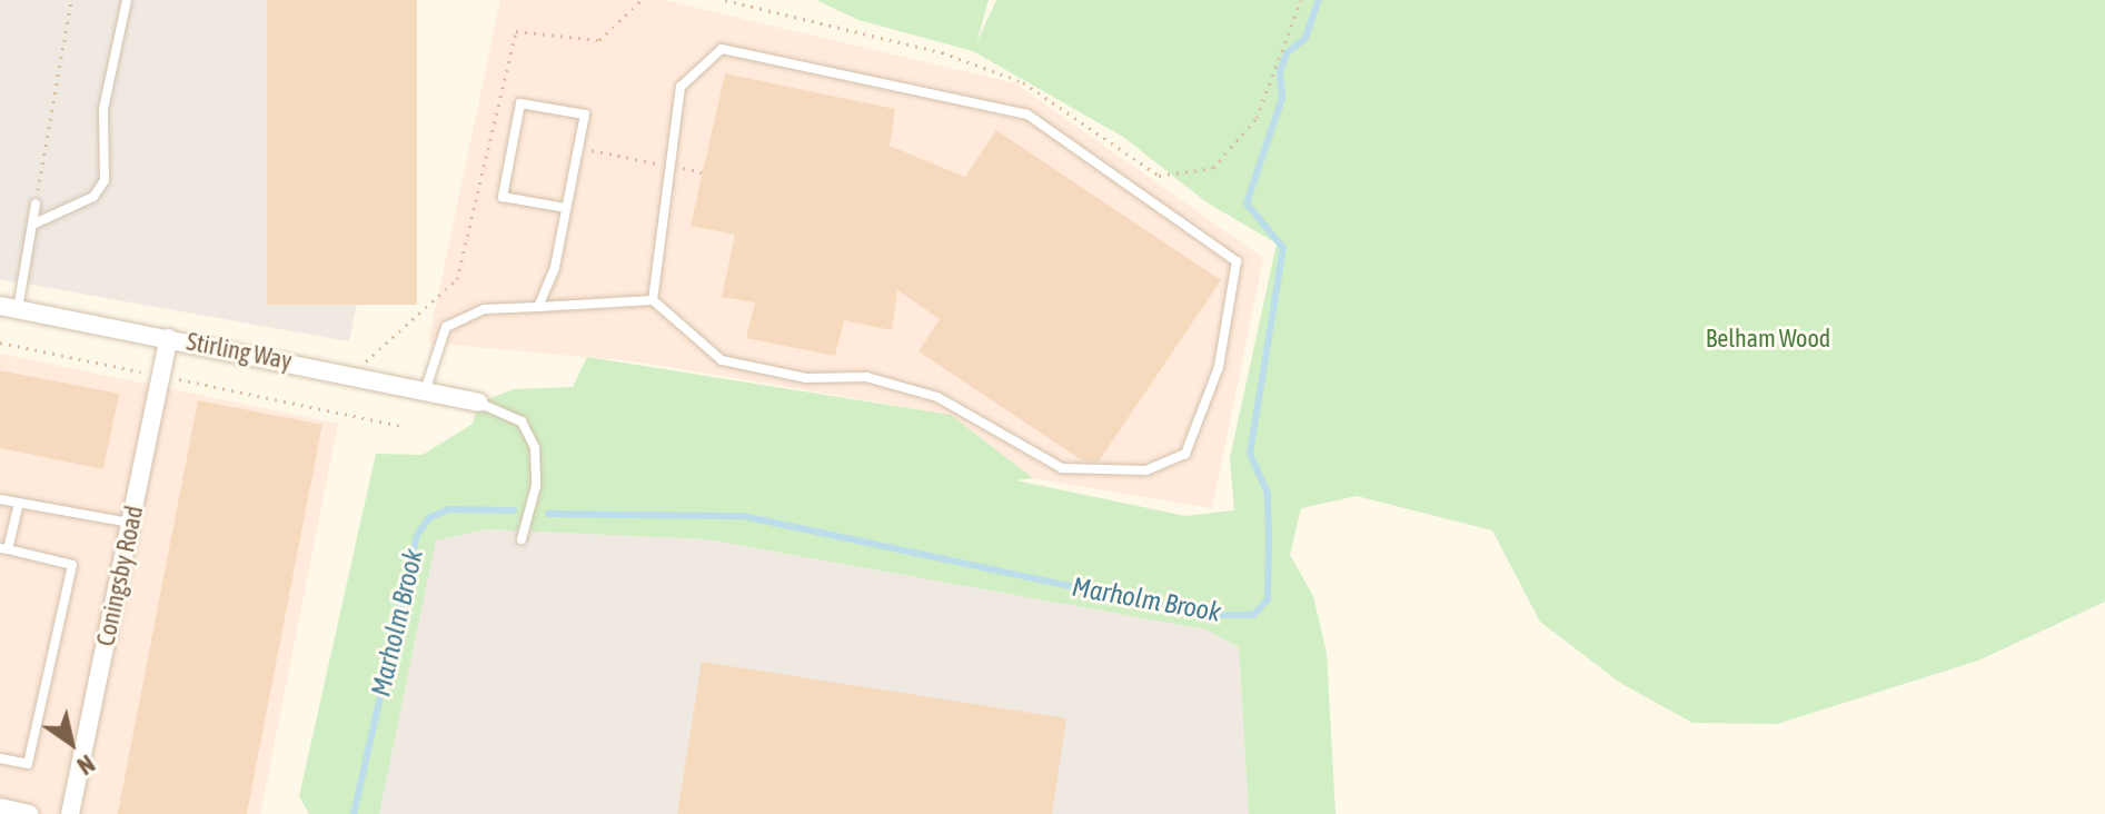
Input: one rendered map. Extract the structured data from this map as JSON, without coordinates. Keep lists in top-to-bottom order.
{
  "streets": {
    "street": ["Stirling Way", "Coningsby Road"]
  },
  "crossings": [
    ["Stirling Way", "Coningsby Road"]
  ],
  "water": ["Marholm Brook"],
  "parks": ["Belham Wood"],
  "north": "bottom right"
}
